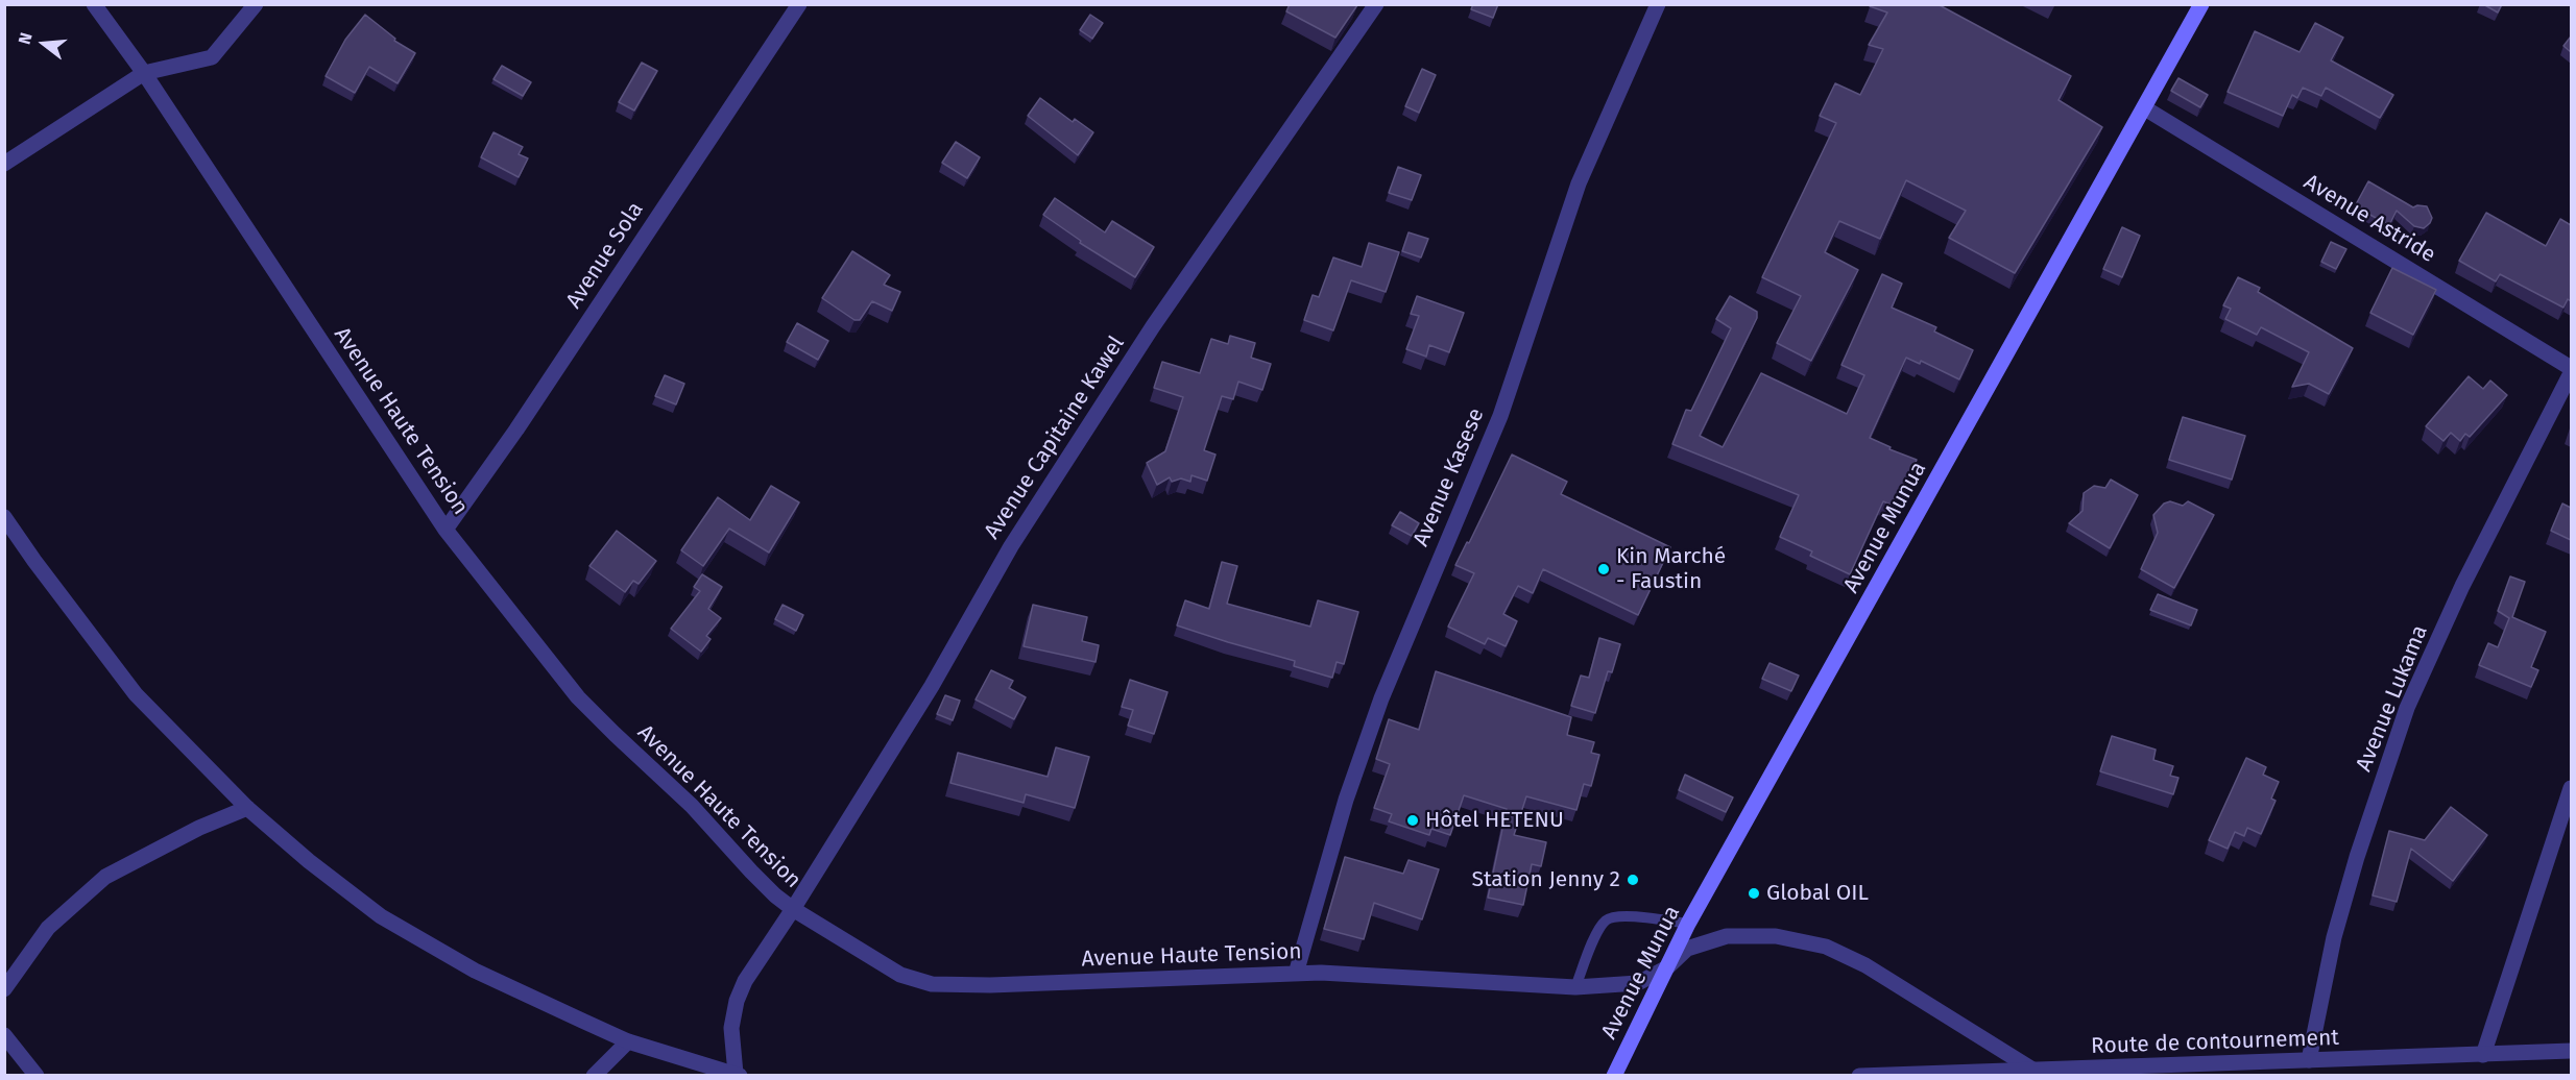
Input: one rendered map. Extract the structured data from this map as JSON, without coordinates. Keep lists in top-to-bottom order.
{
  "streets": {
    "main road": ["Avenue Munua"],
    "street": [
      "Avenue Astride",
      "Avenue Sola",
      "Avenue Haute Tension",
      "Avenue Capitaine Kawel",
      "Avenue Kasese",
      "Avenue Lukama",
      "Route de contournement"
    ]
  },
  "crossings": [
    ["Avenue Astride", "Avenue Munua"],
    ["Avenue Sola", "Avenue Haute Tension"],
    ["Avenue Haute Tension", "Avenue Capitaine Kawel"],
    ["Avenue Haute Tension", "Avenue Kasese"],
    ["Avenue Haute Tension", "Avenue Munua"],
    ["Avenue Haute Tension", "Route de contournement"],
    ["Avenue Lukama", "Route de contournement"]
  ],
  "places": [
    "Kin Marché - Faustin",
    "Hôtel HETENU",
    "Station Jenny 2",
    "Global OIL"
  ],
  "north": "left"
}
